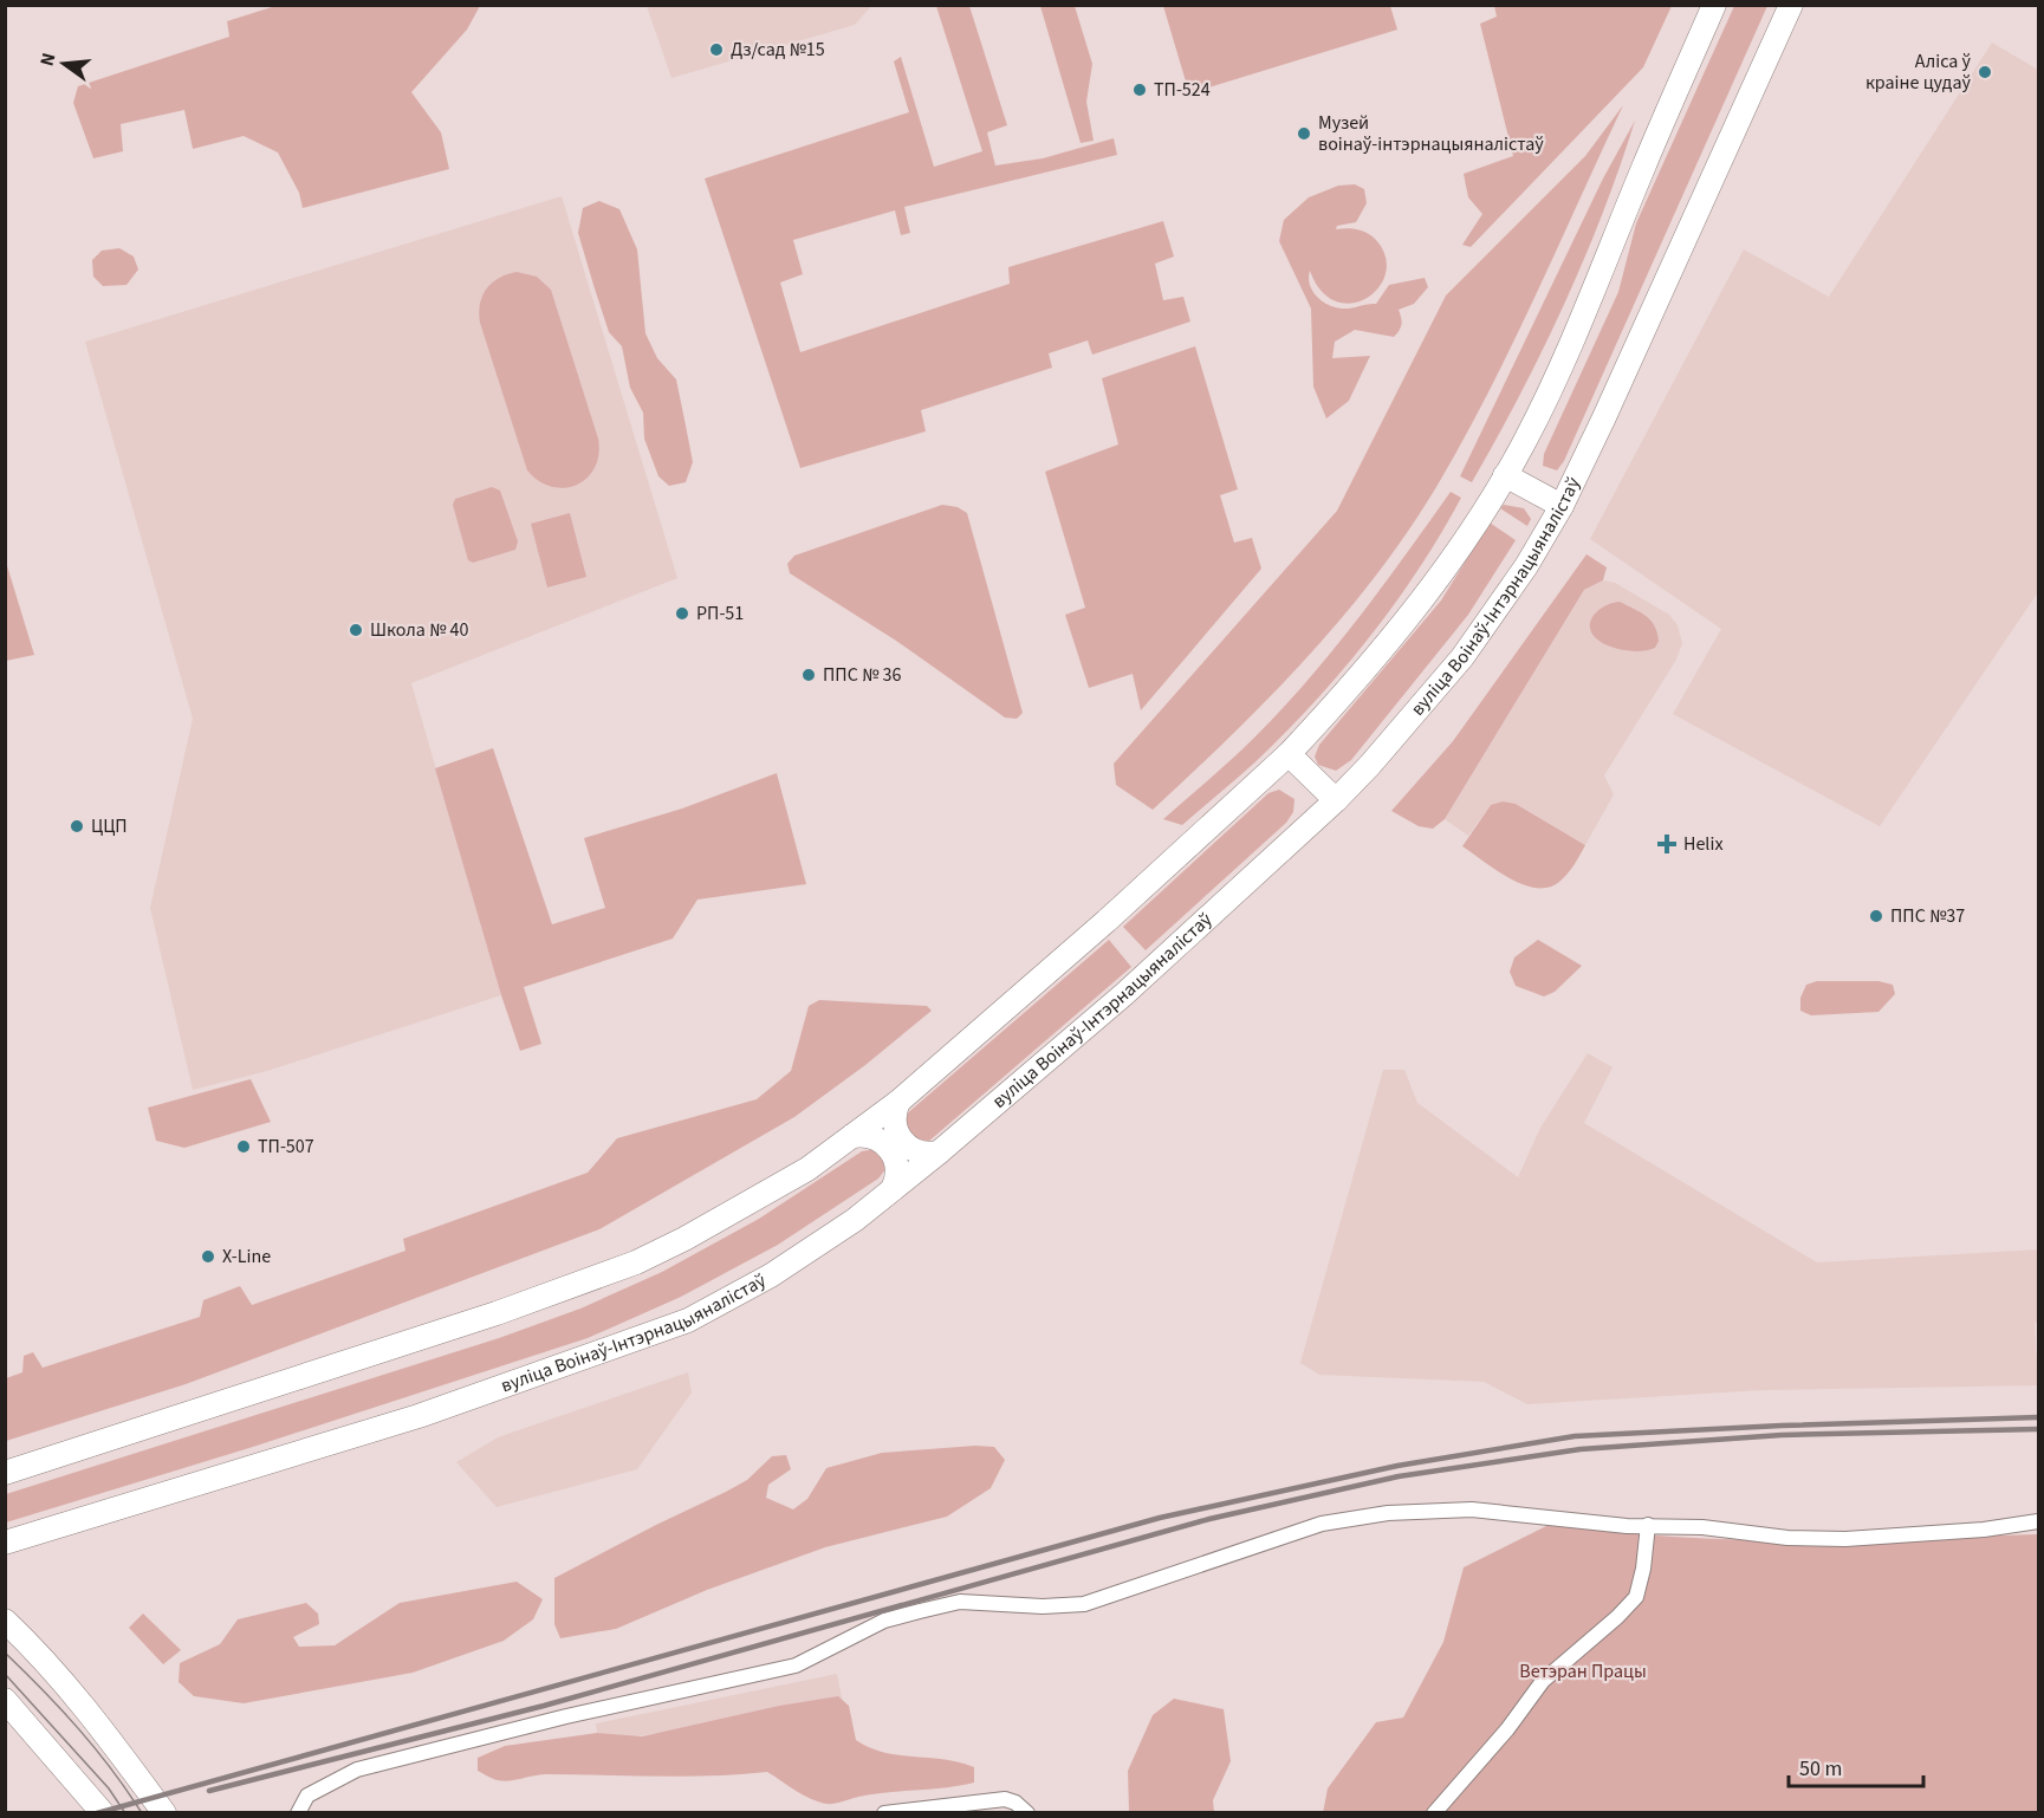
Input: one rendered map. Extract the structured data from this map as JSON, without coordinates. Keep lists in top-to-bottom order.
{
  "streets": {
    "main road": ["вуліца Воінаў-Інтэрнацыяналістаў"]
  },
  "parks": ["Ветэран Працы"],
  "places": {
    "other": [
      "Дз/сад №15",
      "Аліса ў краіне цудаў",
      "ТП-524",
      "Музей воінаў-інтэрнацыяналістаў",
      "РП-51",
      "Школа № 40",
      "ППС № 36",
      "ЦЦП",
      "ППС №37",
      "ТП-507",
      "X-Line"
    ],
    "health": ["Helix"]
  },
  "scale_bar": "50 m",
  "north": "left"
}
